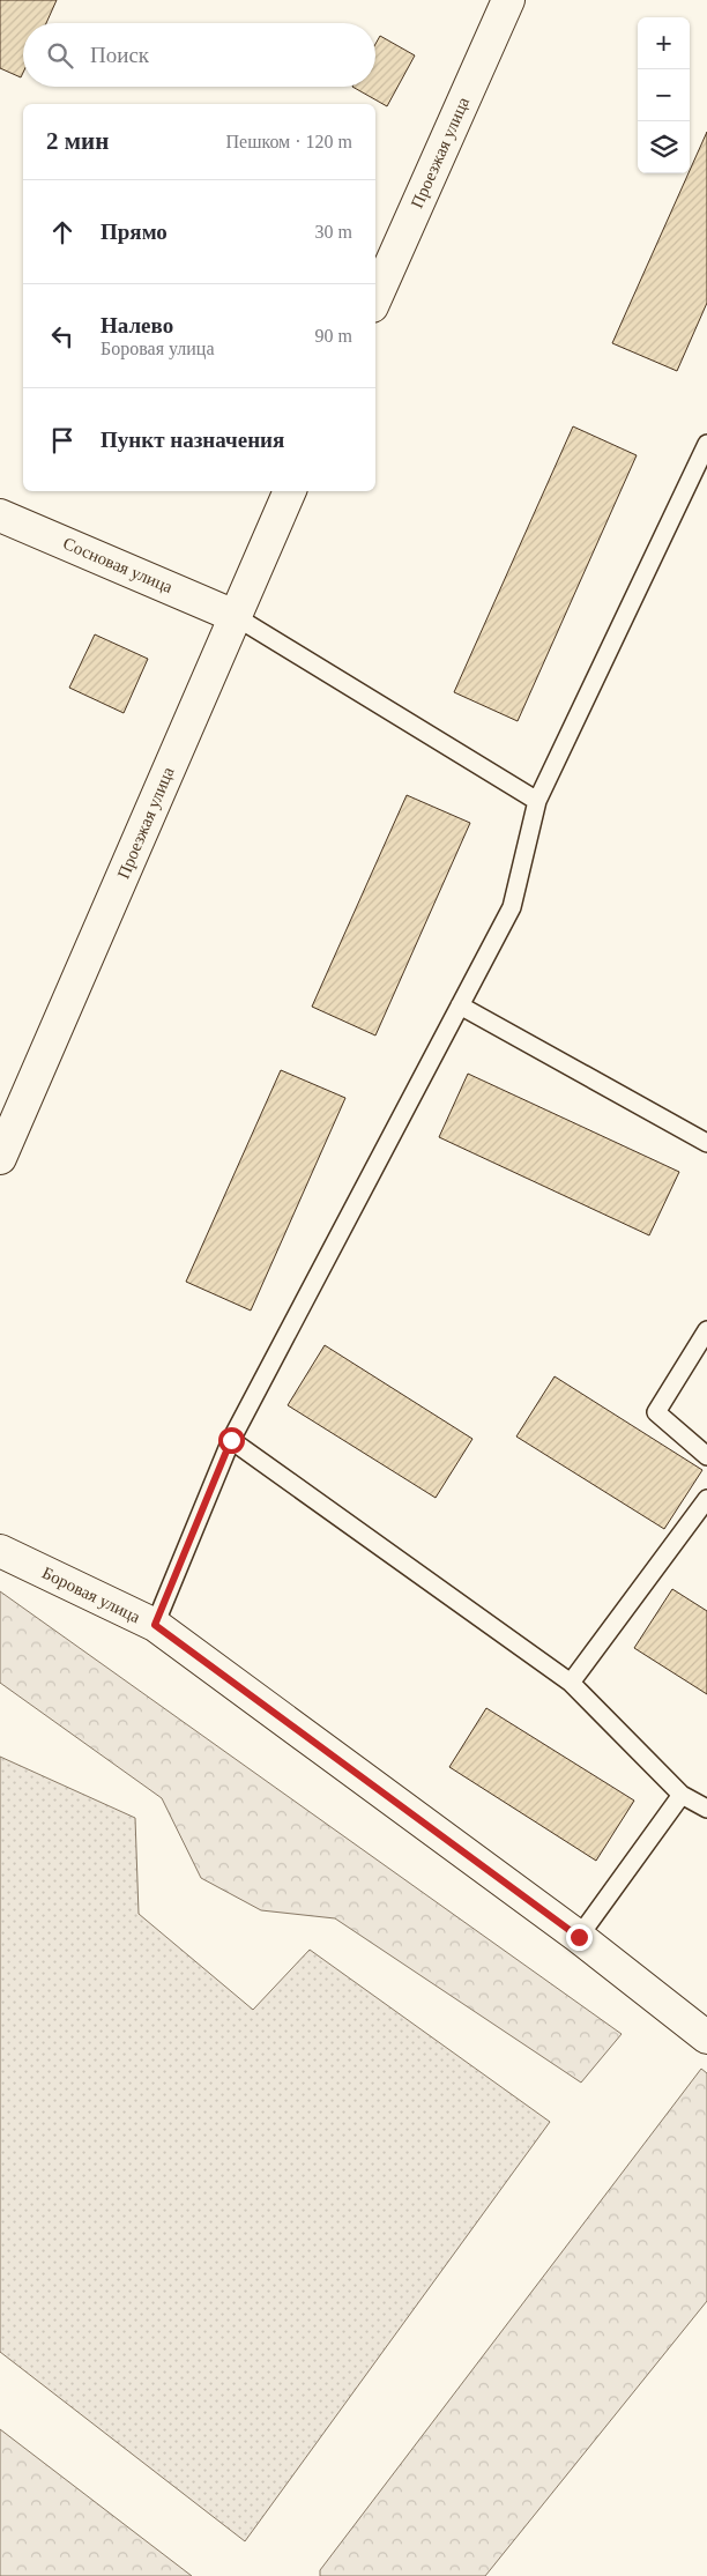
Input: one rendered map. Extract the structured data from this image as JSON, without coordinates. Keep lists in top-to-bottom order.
{
  "streets": {
    "street": ["Проезжая улица", "Сосновая улица", "Боровая улица"]
  },
  "crossings": [
    ["Проезжая улица", "Сосновая улица"]
  ],
  "page": {
    "map_buttons": ["+", "−"],
    "search": "Поиск",
    "heading": ["2 мин", "Пешком · 120 m"],
    "list": [
      ["Прямо", "30 m"],
      ["Налево", "Боровая улица", "90 m"],
      "Пункт назначения"
    ]
  }
}
